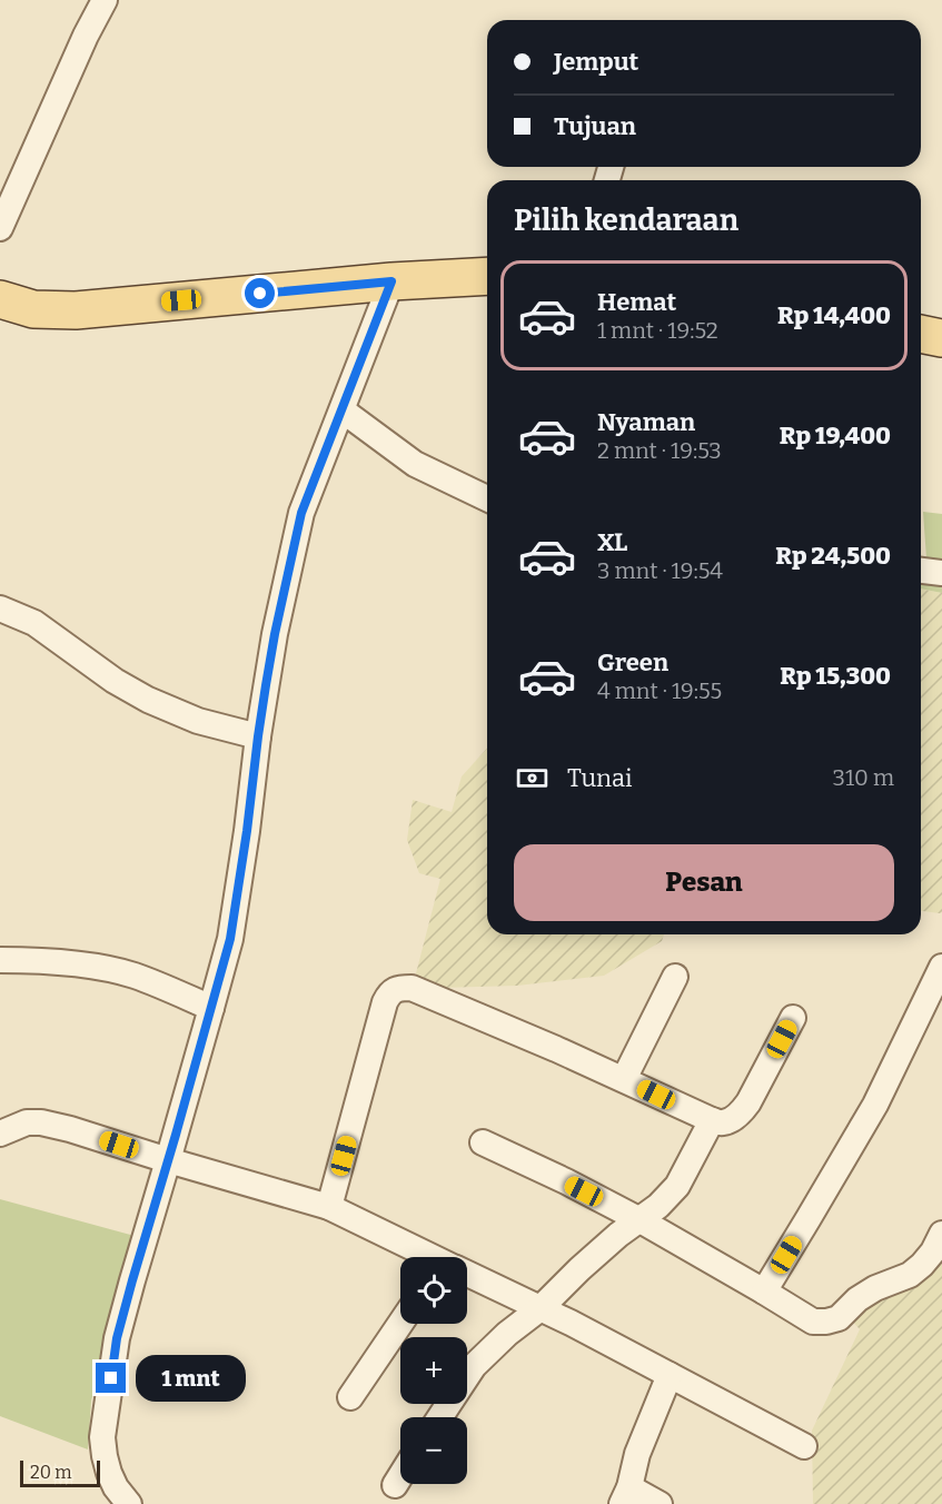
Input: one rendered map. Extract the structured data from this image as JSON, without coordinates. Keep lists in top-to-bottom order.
{
  "scale_bar": "20 m",
  "page": {
    "banner": ["Jemput", "Tujuan"],
    "heading": "Pilih kendaraan",
    "list": [
      {
        "name": "Hemat",
        "note": "1 mnt · 19:52",
        "value": "Rp 14,400"
      },
      {
        "name": "Nyaman",
        "note": "2 mnt · 19:53",
        "value": "Rp 19,400"
      },
      {
        "name": "XL",
        "note": "3 mnt · 19:54",
        "value": "Rp 24,500"
      },
      {
        "name": "Green",
        "note": "4 mnt · 19:55",
        "value": "Rp 15,300"
      }
    ],
    "pay": ["Tunai", "310 m"],
    "buttons": "Pesan",
    "map_buttons": ["+", "−"],
    "bubble": "1 mnt",
    "scale": "20 m"
  }
}
